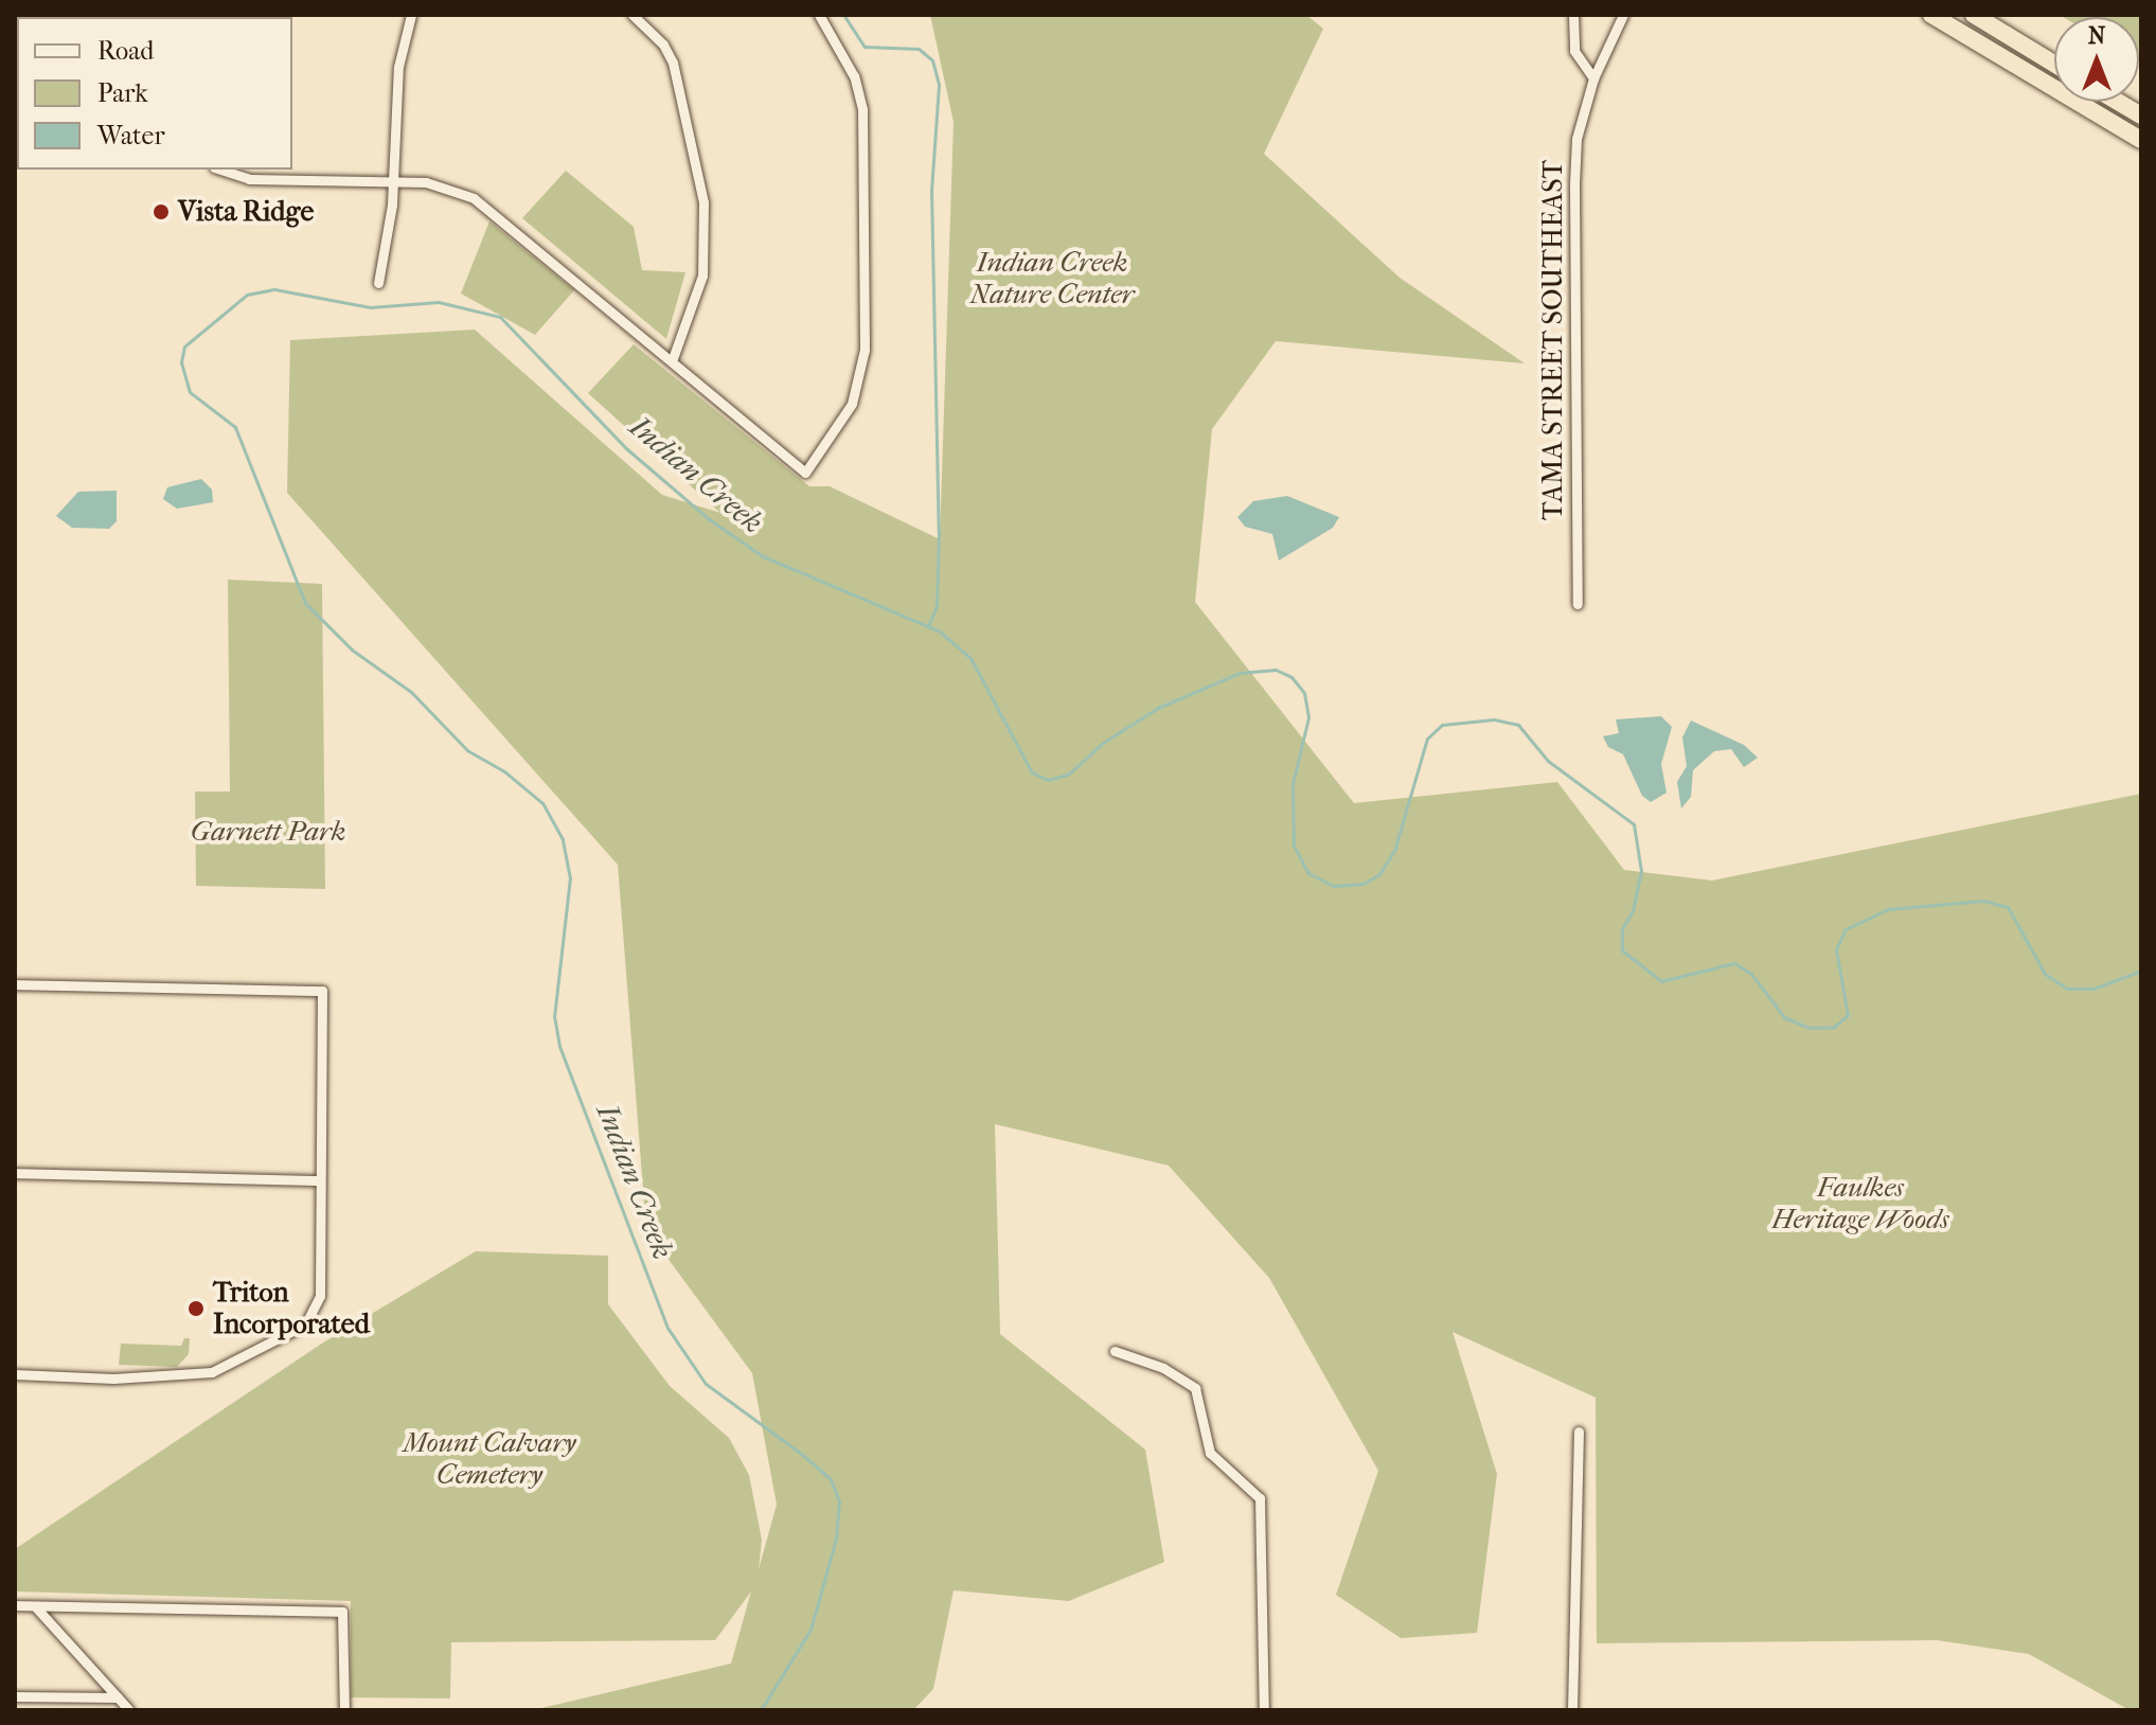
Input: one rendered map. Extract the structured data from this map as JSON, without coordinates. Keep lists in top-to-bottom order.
{
  "streets": {
    "street": ["TAMA STREET SOUTHEAST"]
  },
  "water": ["Indian Creek"],
  "parks": [
    "Indian Creek Nature Center",
    "Garnett Park",
    "Faulkes Heritage Woods",
    "Mount Calvary Cemetery"
  ],
  "places": ["Vista Ridge", "Triton Incorporated"],
  "legend": ["Road", "Park", "Water"],
  "north": "top"
}
